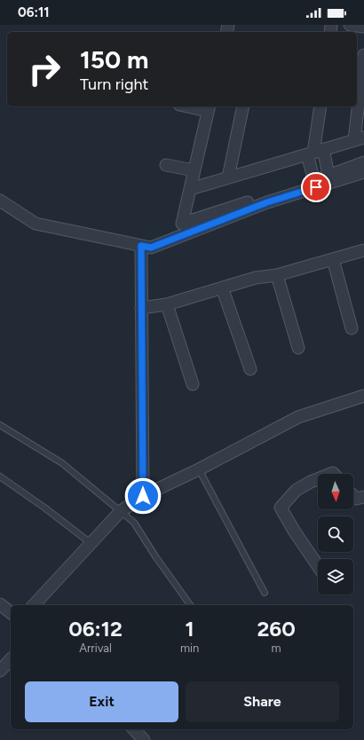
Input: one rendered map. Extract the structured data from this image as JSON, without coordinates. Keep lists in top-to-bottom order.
{
  "north": "bottom",
  "page": {
    "status": "06:11",
    "turn": ["150 m", "Turn right"],
    "eta": [
      "06:12",
      "Arrival",
      "1",
      "min",
      "260",
      "m"
    ],
    "buttons": ["Exit", "Share"]
  }
}
